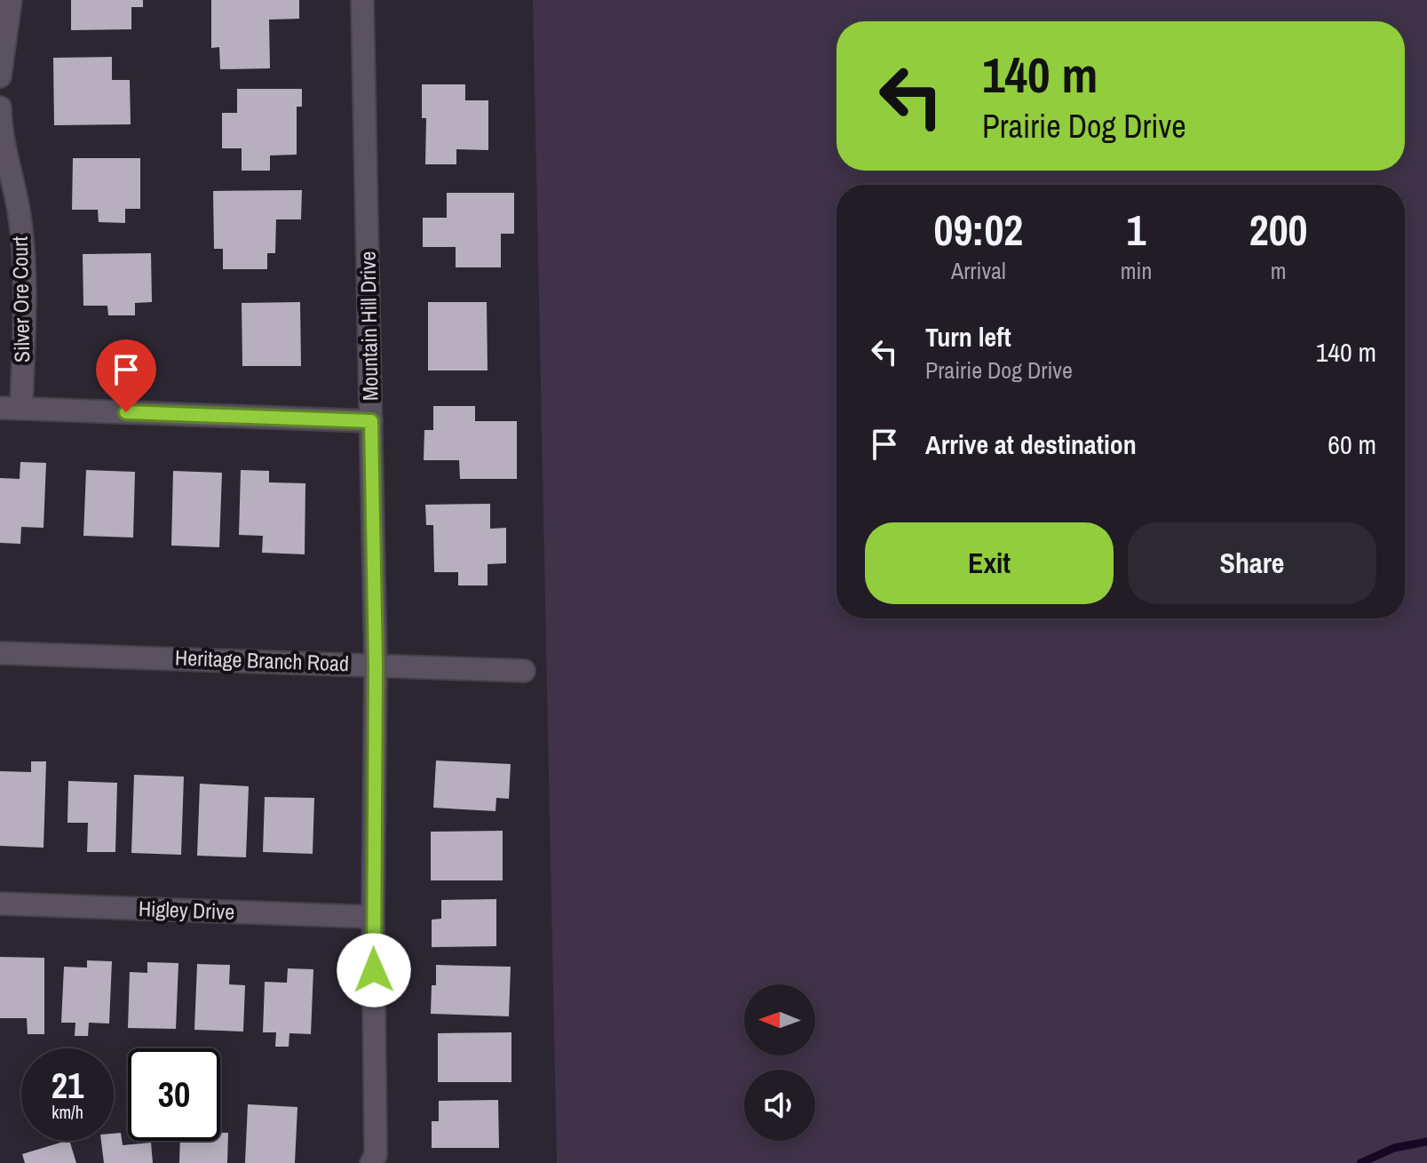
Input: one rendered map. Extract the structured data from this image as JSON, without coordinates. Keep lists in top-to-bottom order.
{
  "streets": {
    "street": [
      "Silver Ore Court",
      "Mountain Hill Drive",
      "Heritage Branch Road",
      "Higley Drive"
    ]
  },
  "crossings": [
    ["Mountain Hill Drive", "Heritage Branch Road"],
    ["Mountain Hill Drive", "Higley Drive"]
  ],
  "north": "left",
  "page": {
    "turn": ["140 m", "Prairie Dog Drive"],
    "eta": [
      "09:02",
      "Arrival",
      "1",
      "min",
      "200",
      "m"
    ],
    "list": [
      {
        "name": "Turn left",
        "note": "Prairie Dog Drive",
        "value": "140 m"
      },
      {
        "name": "Arrive at destination",
        "value": "60 m"
      }
    ],
    "buttons": ["Exit", "Share"],
    "speed": "21 km/h",
    "limit": "30"
  }
}
